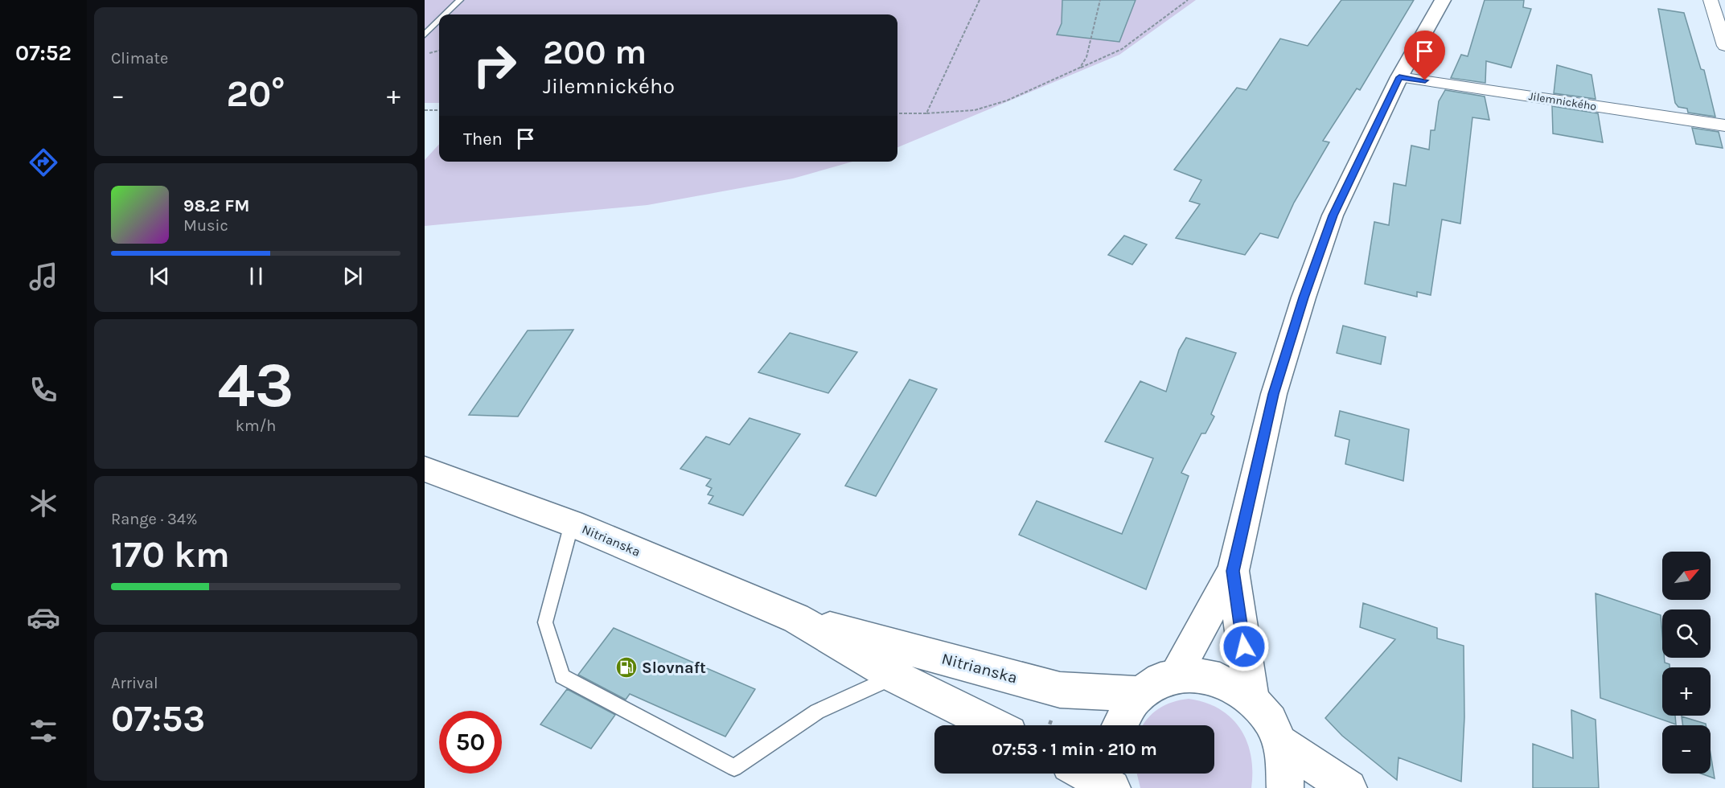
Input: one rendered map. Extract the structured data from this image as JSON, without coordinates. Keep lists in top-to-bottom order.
{
  "streets": {
    "main road": ["Nitrianska"],
    "street": ["Jilemnického"]
  },
  "places": {
    "fuel station": ["Slovnaft"]
  },
  "north": "top right",
  "page": {
    "tabs": "07:52",
    "tile": [
      "Climate",
      ["43", "km/h"],
      ["Range · 34%", "170 km"],
      ["Arrival", "07:53"]
    ],
    "turn": ["200 m", "Jilemnického"],
    "heat": ["−", "20°", "+"],
    "then": "Then",
    "song": ["98.2 FM", "Music"],
    "map_buttons": ["+", "−"],
    "limit": "50",
    "trip": "07:53 · 1 min · 210 m"
  }
}
